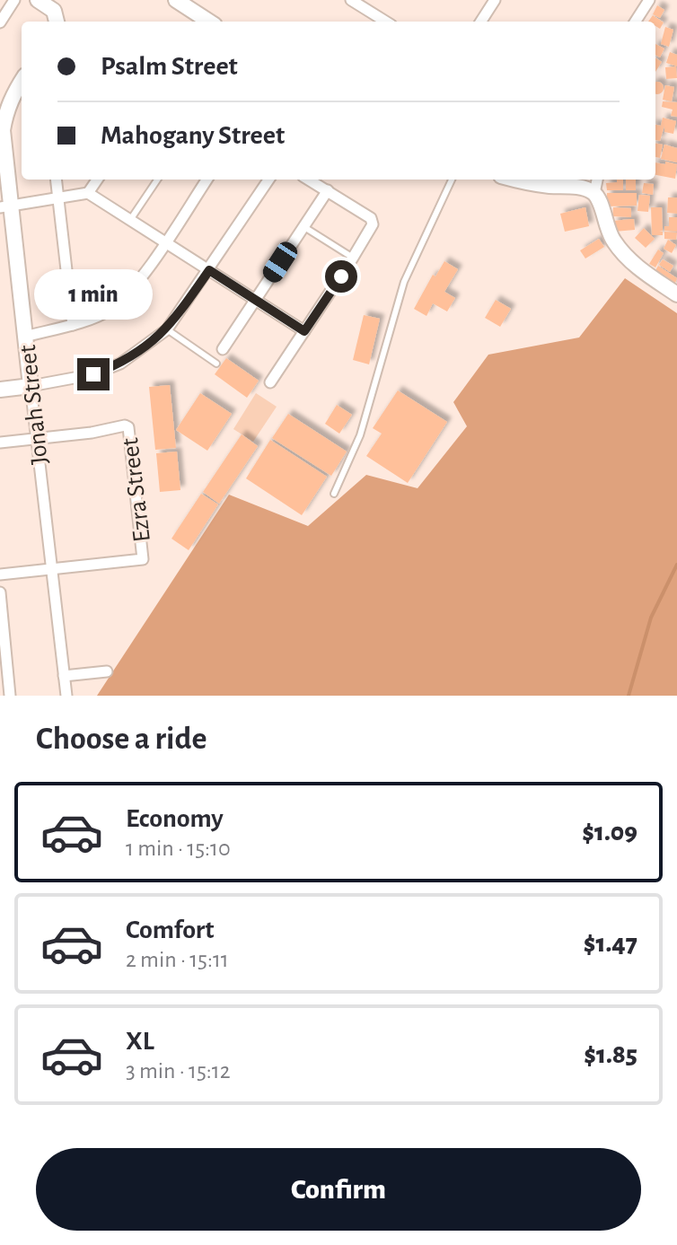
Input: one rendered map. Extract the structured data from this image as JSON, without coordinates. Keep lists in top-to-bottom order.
{
  "streets": {
    "street": ["Jonah Street", "Ezra Street"]
  },
  "crossings": [
    ["Jonah Street", "Ezra Street"]
  ],
  "page": {
    "banner": ["Psalm Street", "Mahogany Street"],
    "bubble": "1 min",
    "heading": "Choose a ride",
    "list": [
      {
        "name": "Economy",
        "note": "1 min · 15:10",
        "value": "$1.09"
      },
      {
        "name": "Comfort",
        "note": "2 min · 15:11",
        "value": "$1.47"
      },
      {
        "name": "XL",
        "note": "3 min · 15:12",
        "value": "$1.85"
      }
    ],
    "buttons": "Confirm"
  }
}
